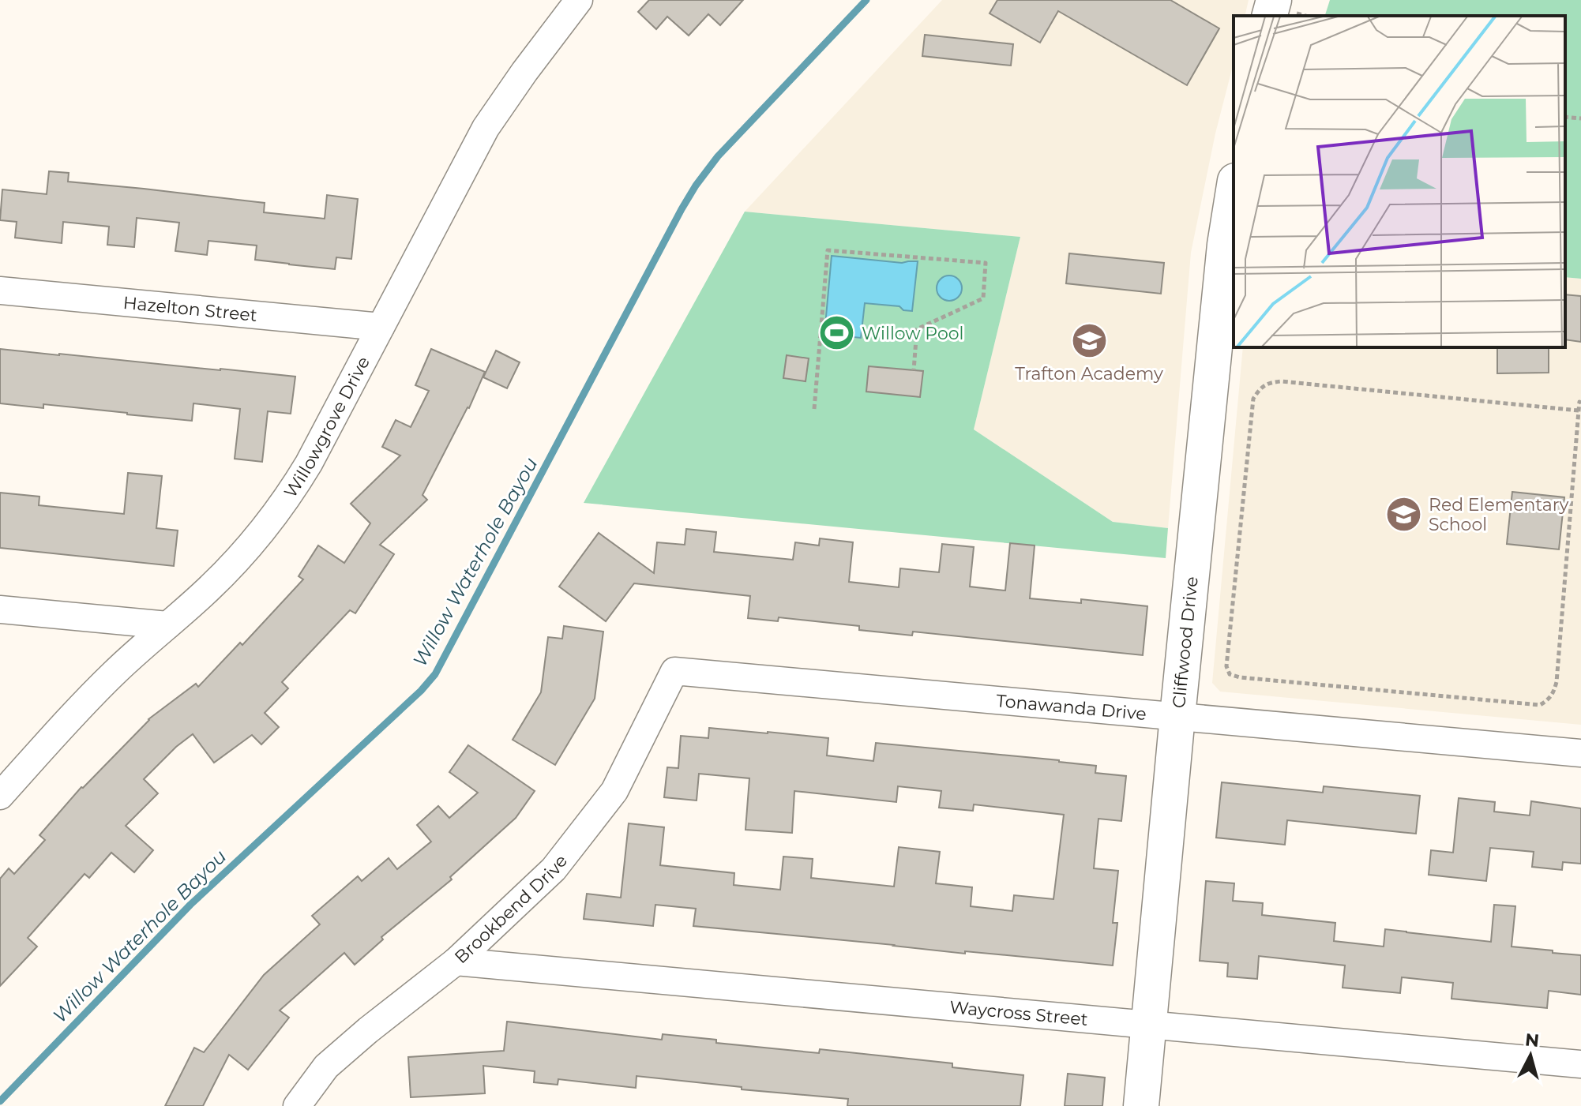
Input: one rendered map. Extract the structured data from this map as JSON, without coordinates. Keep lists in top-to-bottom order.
{
  "streets": {
    "street": [
      "Hazelton Street",
      "Willowgrove Drive",
      "Cliffwood Drive",
      "Tonawanda Drive",
      "Brookbend Drive",
      "Waycross Street"
    ]
  },
  "crossings": [
    ["Hazelton Street", "Willowgrove Drive"],
    ["Cliffwood Drive", "Tonawanda Drive"],
    ["Cliffwood Drive", "Waycross Street"],
    ["Tonawanda Drive", "Brookbend Drive"],
    ["Brookbend Drive", "Waycross Street"]
  ],
  "water": ["Willow Waterhole Bayou"],
  "places": {
    "sports": ["Willow Pool"],
    "school or university": ["Trafton Academy", "Red Elementary School"]
  },
  "north": "top"
}
